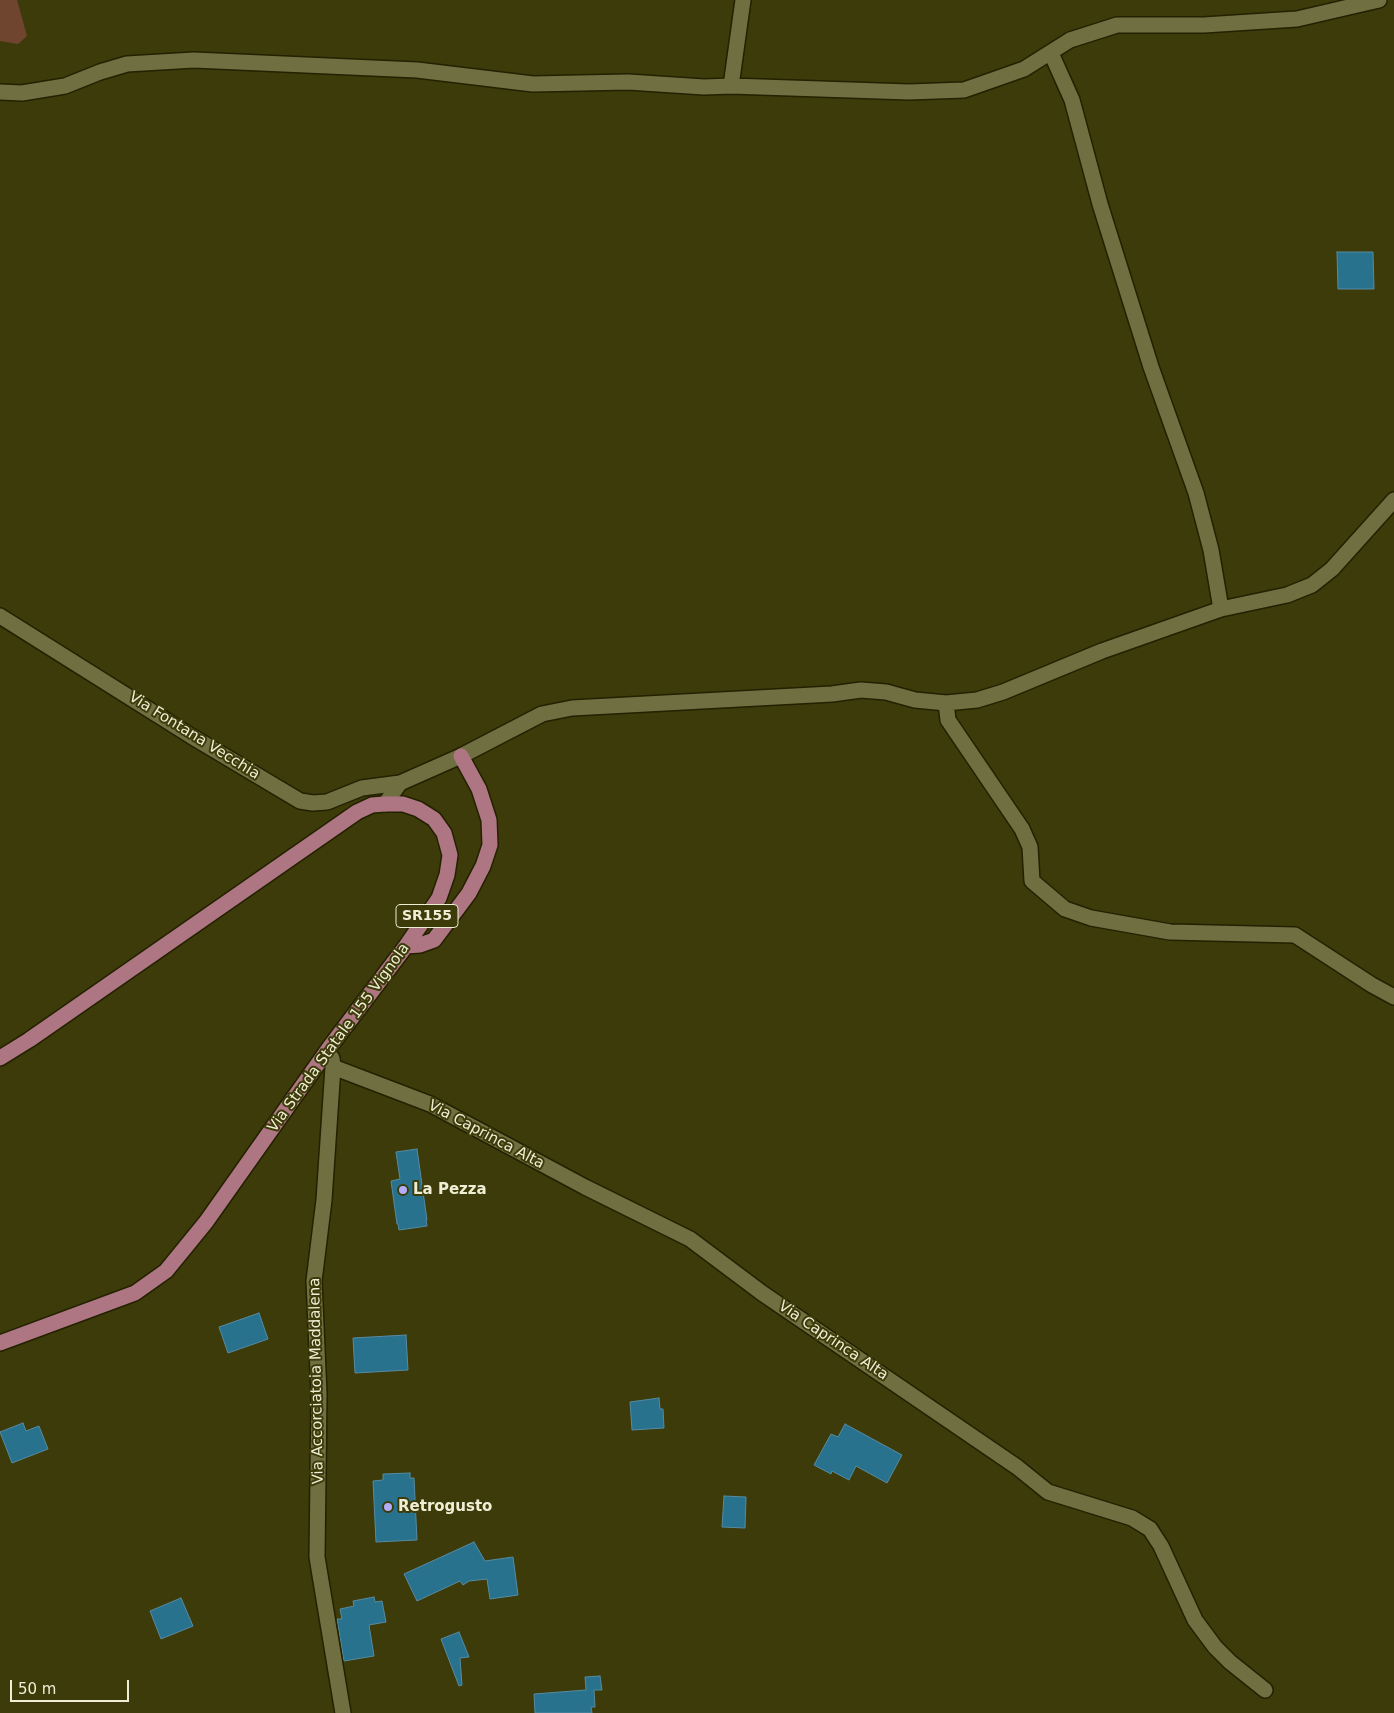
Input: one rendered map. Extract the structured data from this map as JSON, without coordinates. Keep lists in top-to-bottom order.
{
  "streets": {
    "main road": ["SR155", "Via Strada Statale 155 Vignola"],
    "street": ["Via Fontana Vecchia", "Via Caprinca Alta", "Via Accorciatoia Maddalena"]
  },
  "crossings": [
    ["Via Strada Statale 155 Vignola", "Via Accorciatoia Maddalena"],
    ["Via Caprinca Alta", "Via Accorciatoia Maddalena"]
  ],
  "places": ["La Pezza", "Retrogusto"],
  "scale_bar": "50 m"
}
